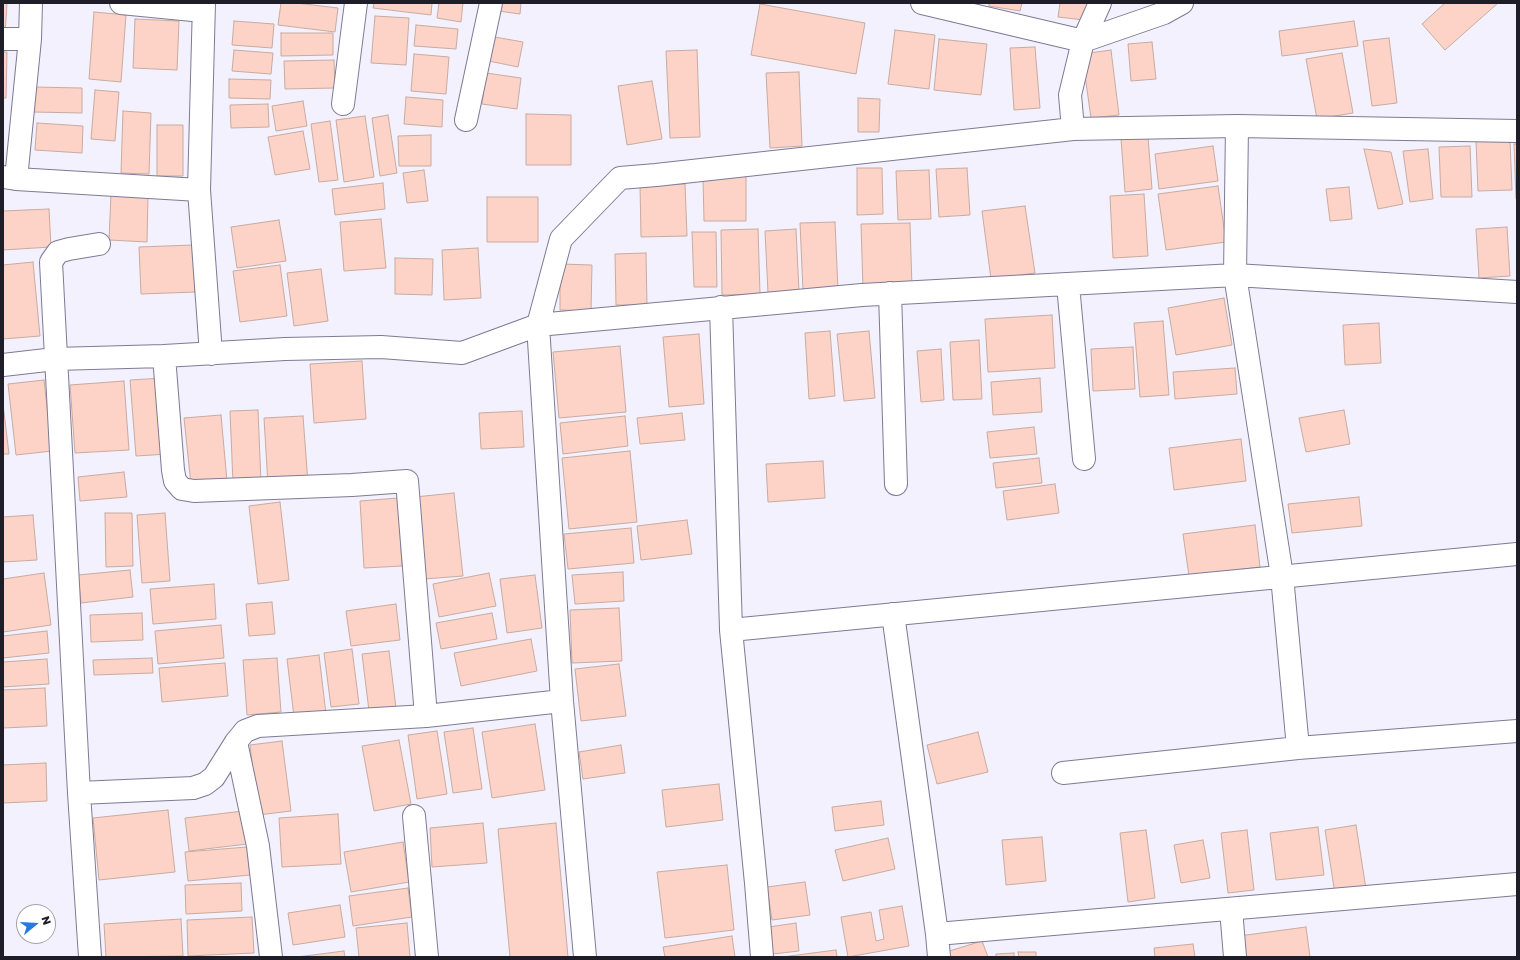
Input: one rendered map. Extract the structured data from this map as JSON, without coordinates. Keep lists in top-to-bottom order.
{
  "north": "right"
}
